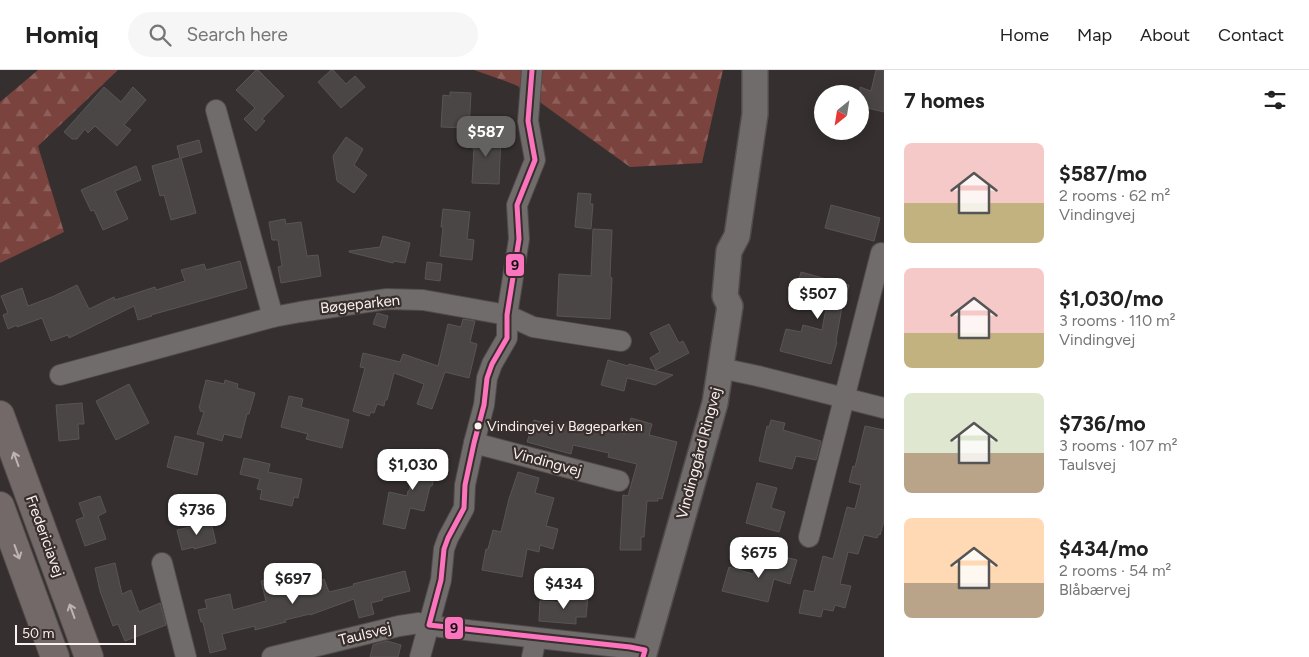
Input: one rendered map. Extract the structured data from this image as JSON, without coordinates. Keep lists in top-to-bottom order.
{
  "streets": {
    "main road": ["Fredericiavej"],
    "street": [
      "Bøgeparken",
      "Vindinggård Ringvej",
      "Vindingvej",
      "Taulsvej"
    ]
  },
  "crossings": [
    ["Vindinggård Ringvej", "Taulsvej"]
  ],
  "places": ["Vindingvej v Bøgeparken"],
  "lines": ["transit line 9"],
  "scale_bar": "50 m",
  "north": "bottom left",
  "page": {
    "header": "Homiq",
    "search": "Search here",
    "nav": [
      "Home",
      "Map",
      "About",
      "Contact"
    ],
    "heading": "7 homes",
    "price": [
      "$587",
      "$507",
      "$1,030",
      "$736",
      "$675",
      "$697",
      "$434"
    ],
    "list": [
      {
        "name": "$587/mo",
        "note": "2 rooms · 62 m² · Vindingvej"
      },
      {
        "name": "$1,030/mo",
        "note": "3 rooms · 110 m² · Vindingvej"
      },
      {
        "name": "$736/mo",
        "note": "3 rooms · 107 m² · Taulsvej"
      },
      {
        "name": "$434/mo",
        "note": "2 rooms · 54 m² · Blåbærvej"
      }
    ],
    "scale": "50 m"
  }
}
